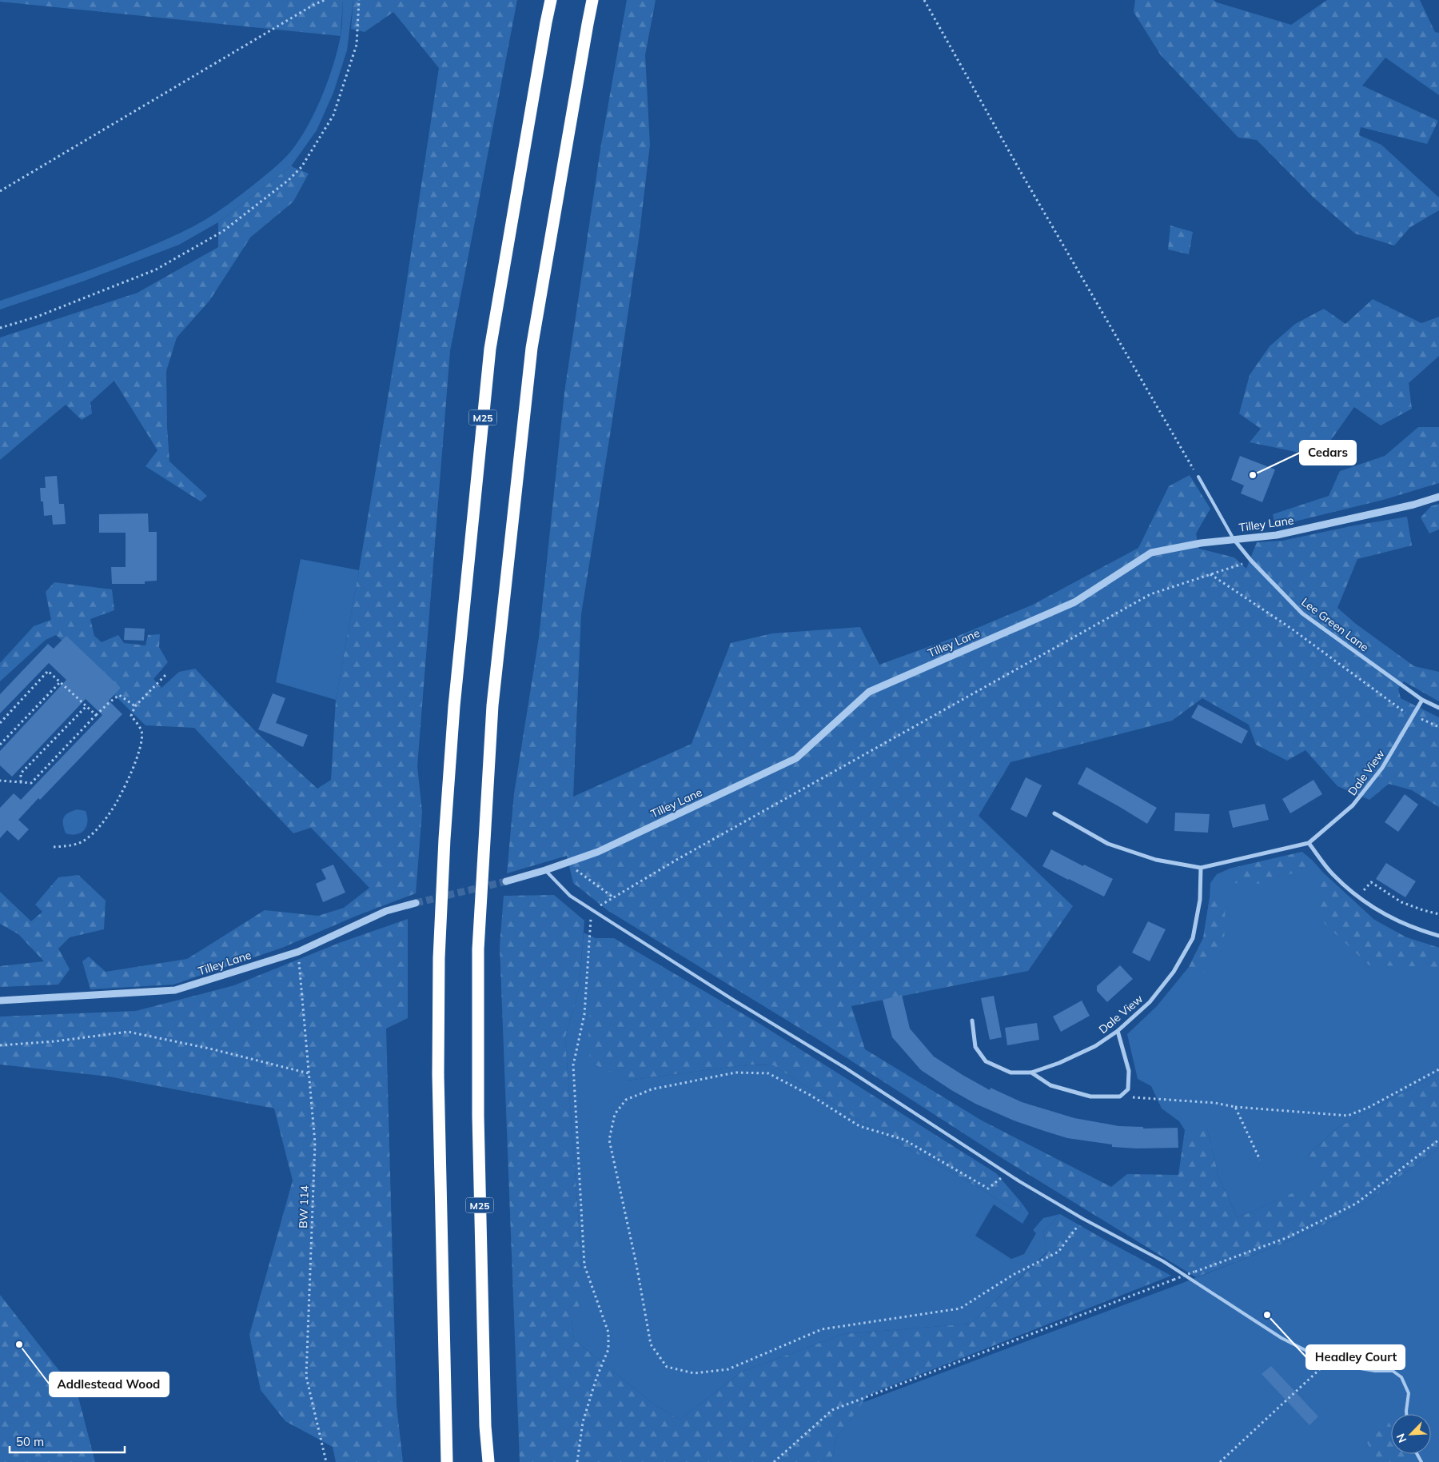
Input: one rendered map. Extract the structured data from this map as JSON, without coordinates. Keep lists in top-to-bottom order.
{
  "streets": {
    "highway": ["M25"],
    "street": ["Tilley Lane", "Lee Green Lane", "Dale View"],
    "path": ["BW 114"]
  },
  "crossings": [
    ["Tilley Lane", "Lee Green Lane"],
    ["Tilley Lane", "BW 114"],
    ["Lee Green Lane", "Dale View"]
  ],
  "places": ["Cedars", "Headley Court", "Addlestead Wood"],
  "scale_bar": "50 m",
  "north": "bottom left"
}
